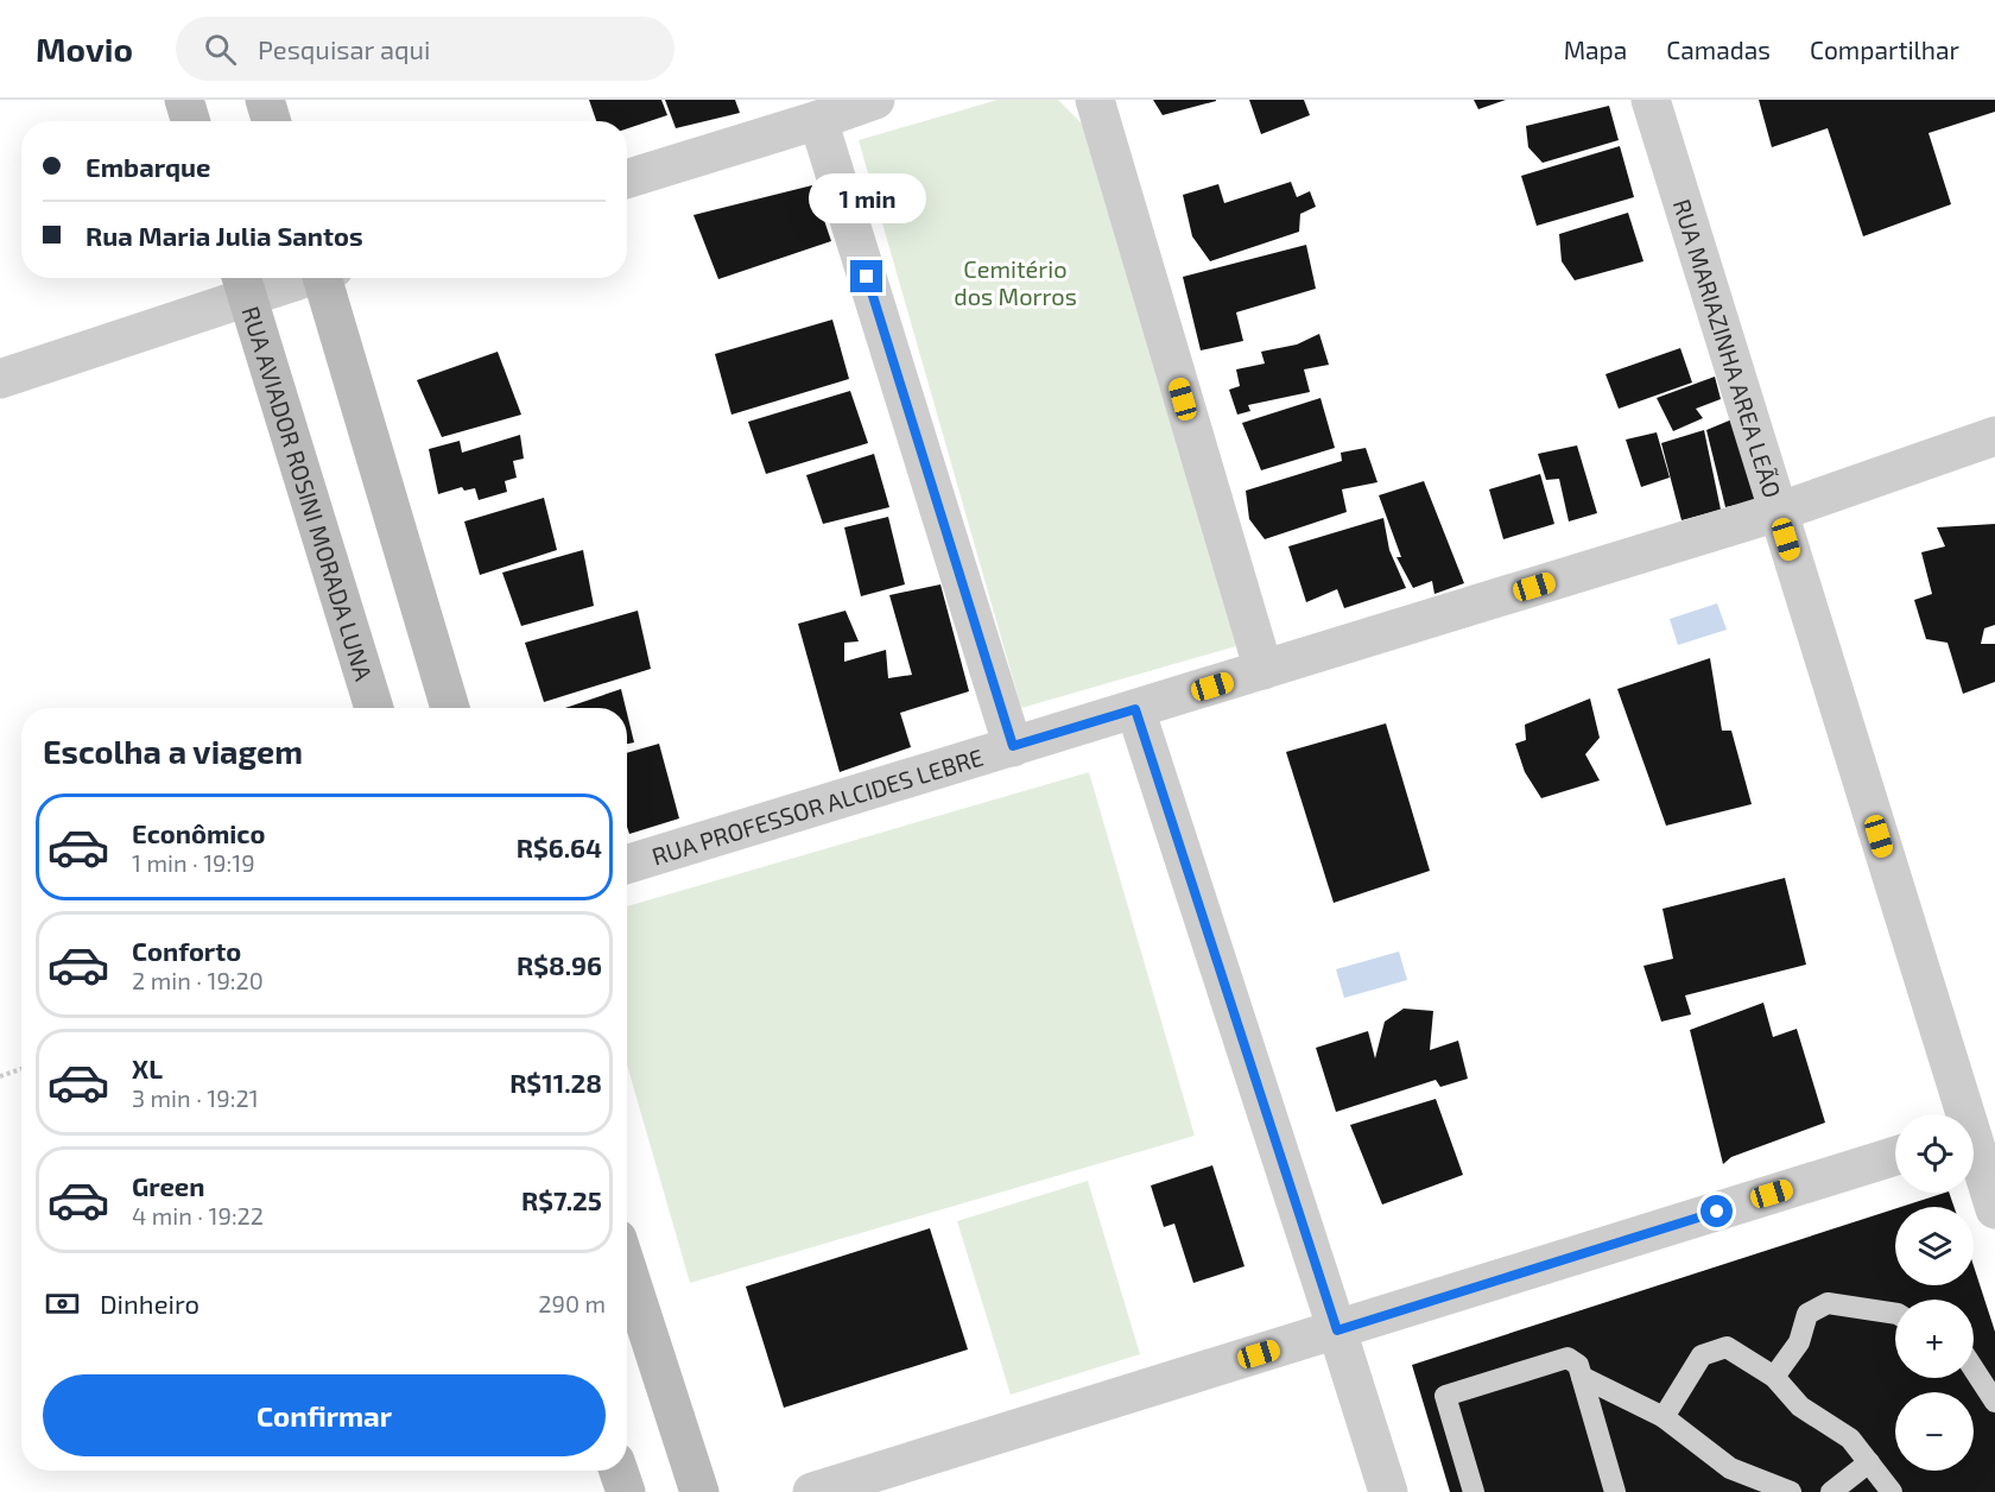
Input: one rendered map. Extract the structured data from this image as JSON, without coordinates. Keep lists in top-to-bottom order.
{
  "streets": {
    "street": ["RUA MARIAZINHA AREA LEÃO", "RUA AVIADOR ROSINI MORADA LUNA", "RUA PROFESSOR ALCIDES LEBRE"]
  },
  "crossings": [
    ["RUA MARIAZINHA AREA LEÃO", "RUA PROFESSOR ALCIDES LEBRE"]
  ],
  "parks": ["Cemitério dos Morros"],
  "page": {
    "header": "Movio",
    "search": "Pesquisar aqui",
    "nav": ["Mapa", "Camadas", "Compartilhar"],
    "banner": ["Embarque", "Rua Maria Julia Santos"],
    "bubble": "1 min",
    "heading": "Escolha a viagem",
    "list": [
      {
        "name": "Econômico",
        "note": "1 min · 19:19",
        "value": "R$6.64"
      },
      {
        "name": "Conforto",
        "note": "2 min · 19:20",
        "value": "R$8.96"
      },
      {
        "name": "XL",
        "note": "3 min · 19:21",
        "value": "R$11.28"
      },
      {
        "name": "Green",
        "note": "4 min · 19:22",
        "value": "R$7.25"
      }
    ],
    "map_buttons": ["+", "−"],
    "pay": ["Dinheiro", "290 m"],
    "buttons": "Confirmar"
  }
}
